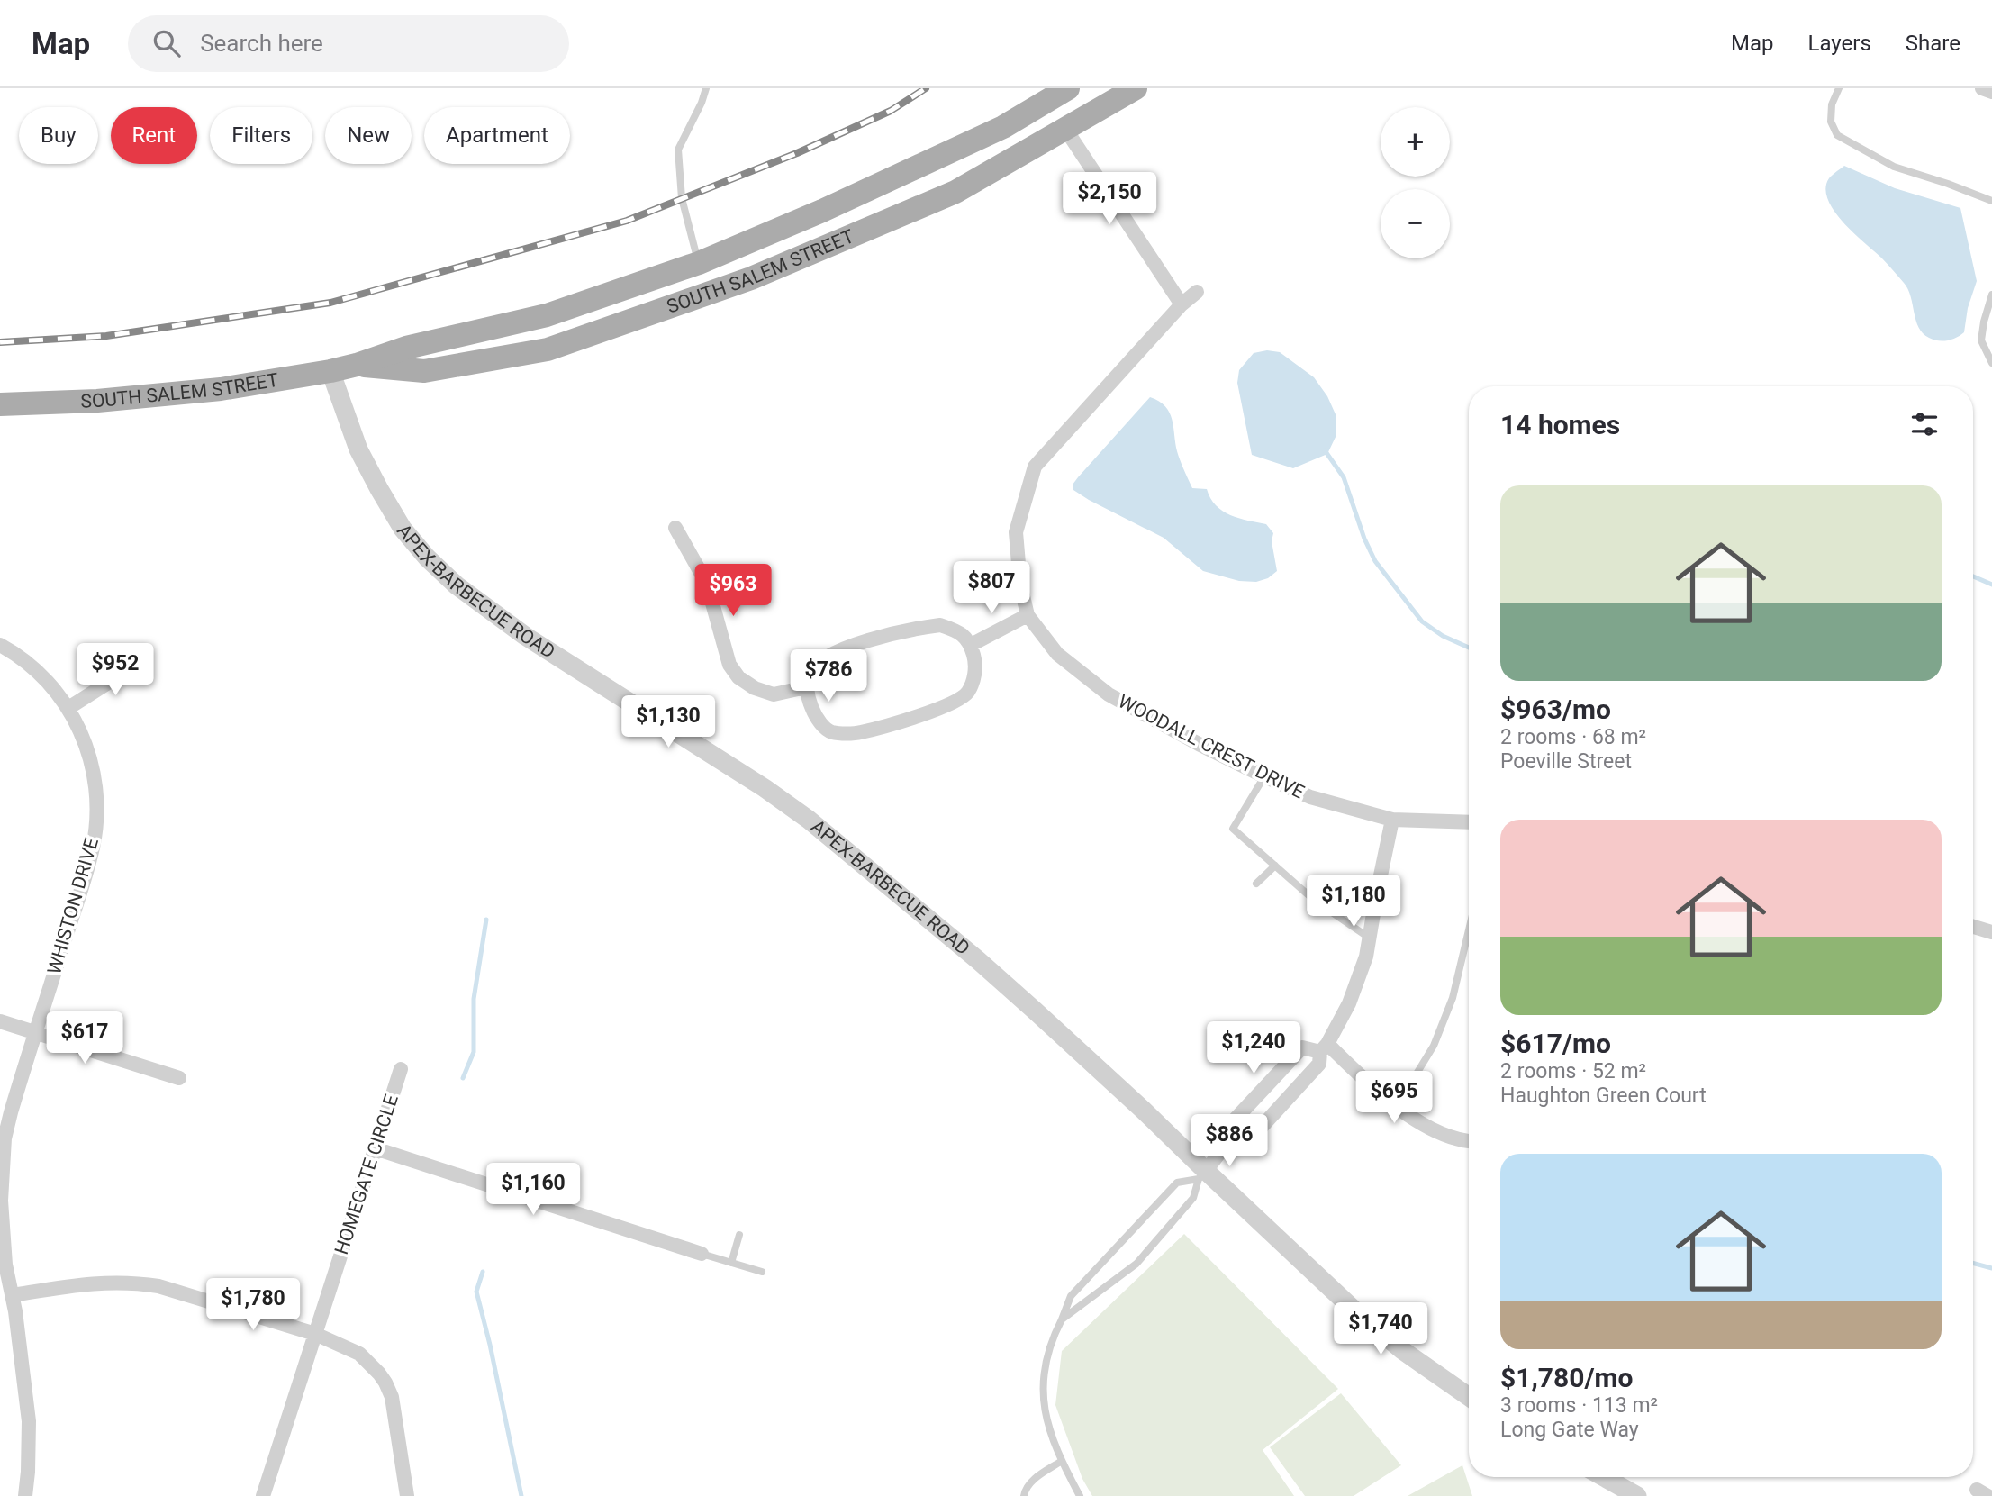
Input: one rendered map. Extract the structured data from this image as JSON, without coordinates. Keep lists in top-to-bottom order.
{
  "streets": {
    "main road": ["SOUTH SALEM STREET"],
    "street": [
      "APEX-BARBECUE ROAD",
      "WOODALL CREST DRIVE",
      "WHISTON DRIVE",
      "HOMEGATE CIRCLE"
    ]
  },
  "crossings": [
    ["SOUTH SALEM STREET", "APEX-BARBECUE ROAD"]
  ],
  "page": {
    "header": "Map",
    "search": "Search here",
    "nav": ["Map", "Layers", "Share"],
    "map_buttons": ["+", "−"],
    "chip": [
      "Buy",
      "Rent",
      "Filters",
      "New",
      "Apartment"
    ],
    "price": [
      "$2,150",
      "$807",
      "$963",
      "$952",
      "$786",
      "$1,130",
      "$1,180",
      "$617",
      "$1,240",
      "$695",
      "$886",
      "$1,160",
      "$1,780",
      "$1,740"
    ],
    "heading": "14 homes",
    "list": [
      {
        "name": "$963/mo",
        "note": "2 rooms · 68 m² · Poeville Street"
      },
      {
        "name": "$617/mo",
        "note": "2 rooms · 52 m² · Haughton Green Court"
      },
      {
        "name": "$1,780/mo",
        "note": "3 rooms · 113 m² · Long Gate Way"
      }
    ]
  }
}
